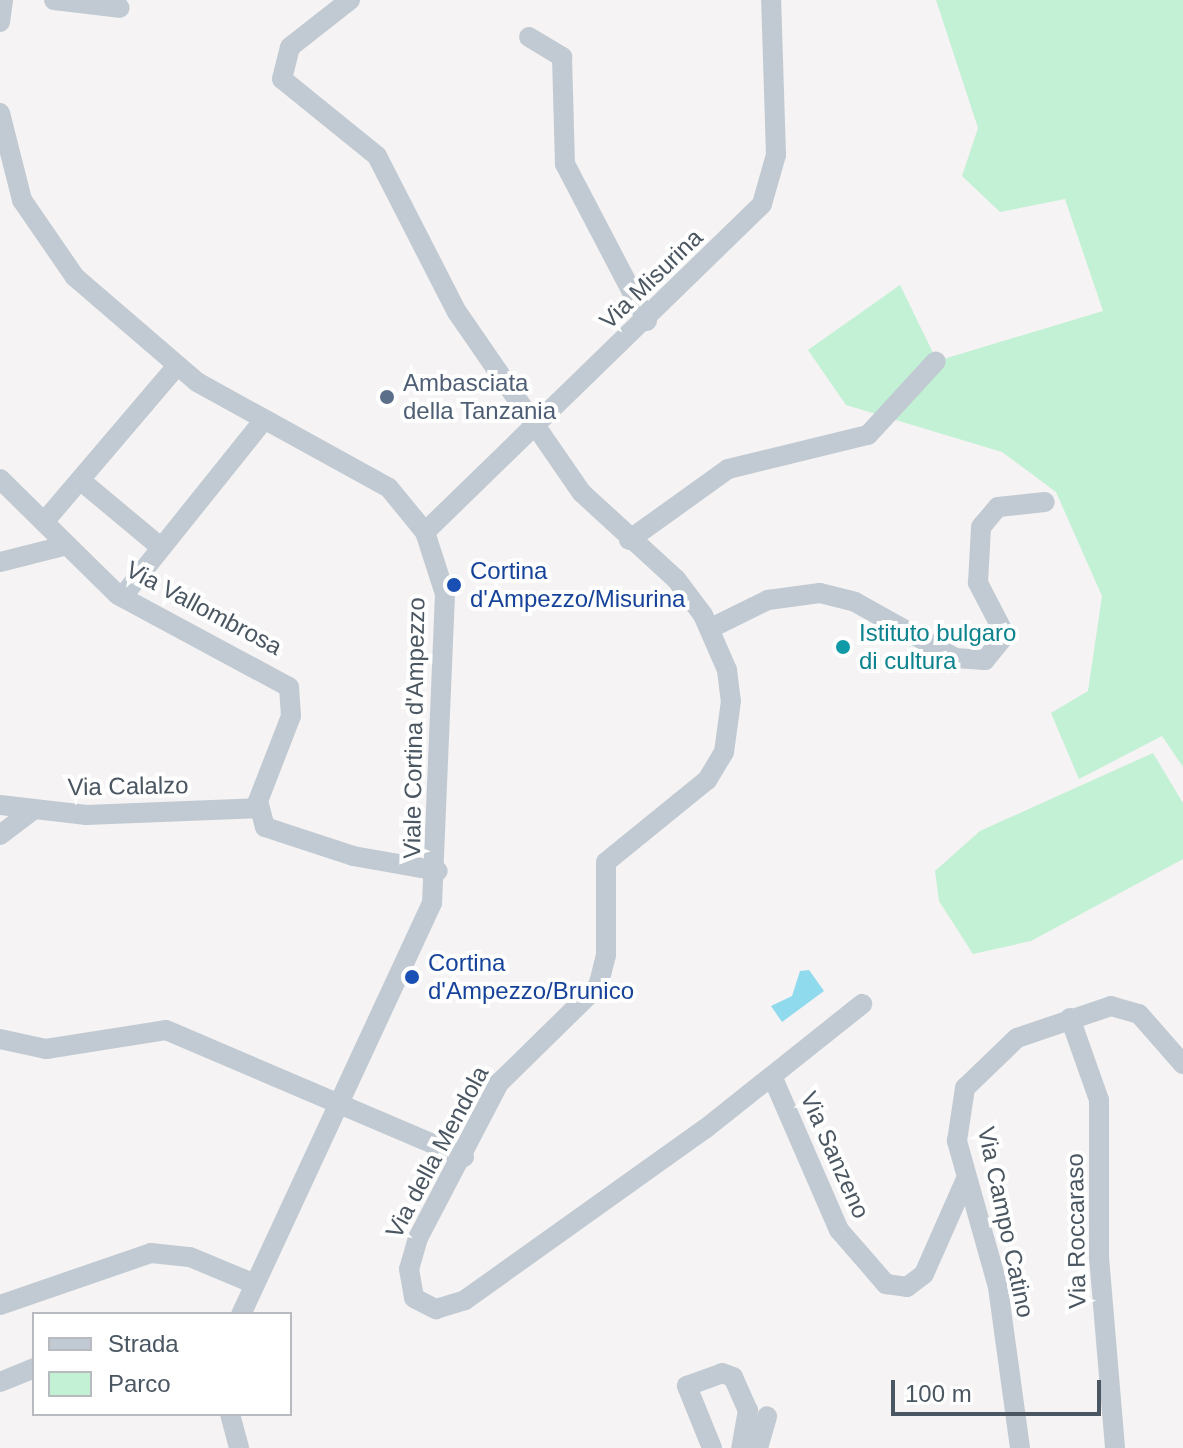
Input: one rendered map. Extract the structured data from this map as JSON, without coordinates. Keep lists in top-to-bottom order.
{
  "streets": {
    "street": [
      "Via Misurina",
      "Via Vallombrosa",
      "Viale Cortina d'Ampezzo",
      "Via Calalzo",
      "Via della Mendola",
      "Via Sanzeno",
      "Via Campo Catino",
      "Via Roccaraso"
    ]
  },
  "crossings": [
    ["Via Misurina", "Viale Cortina d'Ampezzo"],
    ["Via Misurina", "Via della Mendola"],
    ["Via Vallombrosa", "Via Calalzo"],
    ["Via della Mendola", "Via Sanzeno"],
    ["Via Sanzeno", "Via Campo Catino"],
    ["Via Campo Catino", "Via Roccaraso"]
  ],
  "places": [
    "Ambasciata della Tanzania",
    "Cortina d'Ampezzo/Misurina",
    "Istituto bulgaro di cultura",
    "Cortina d'Ampezzo/Brunico"
  ],
  "legend": ["Strada", "Parco"],
  "scale_bar": "100 m"
}
